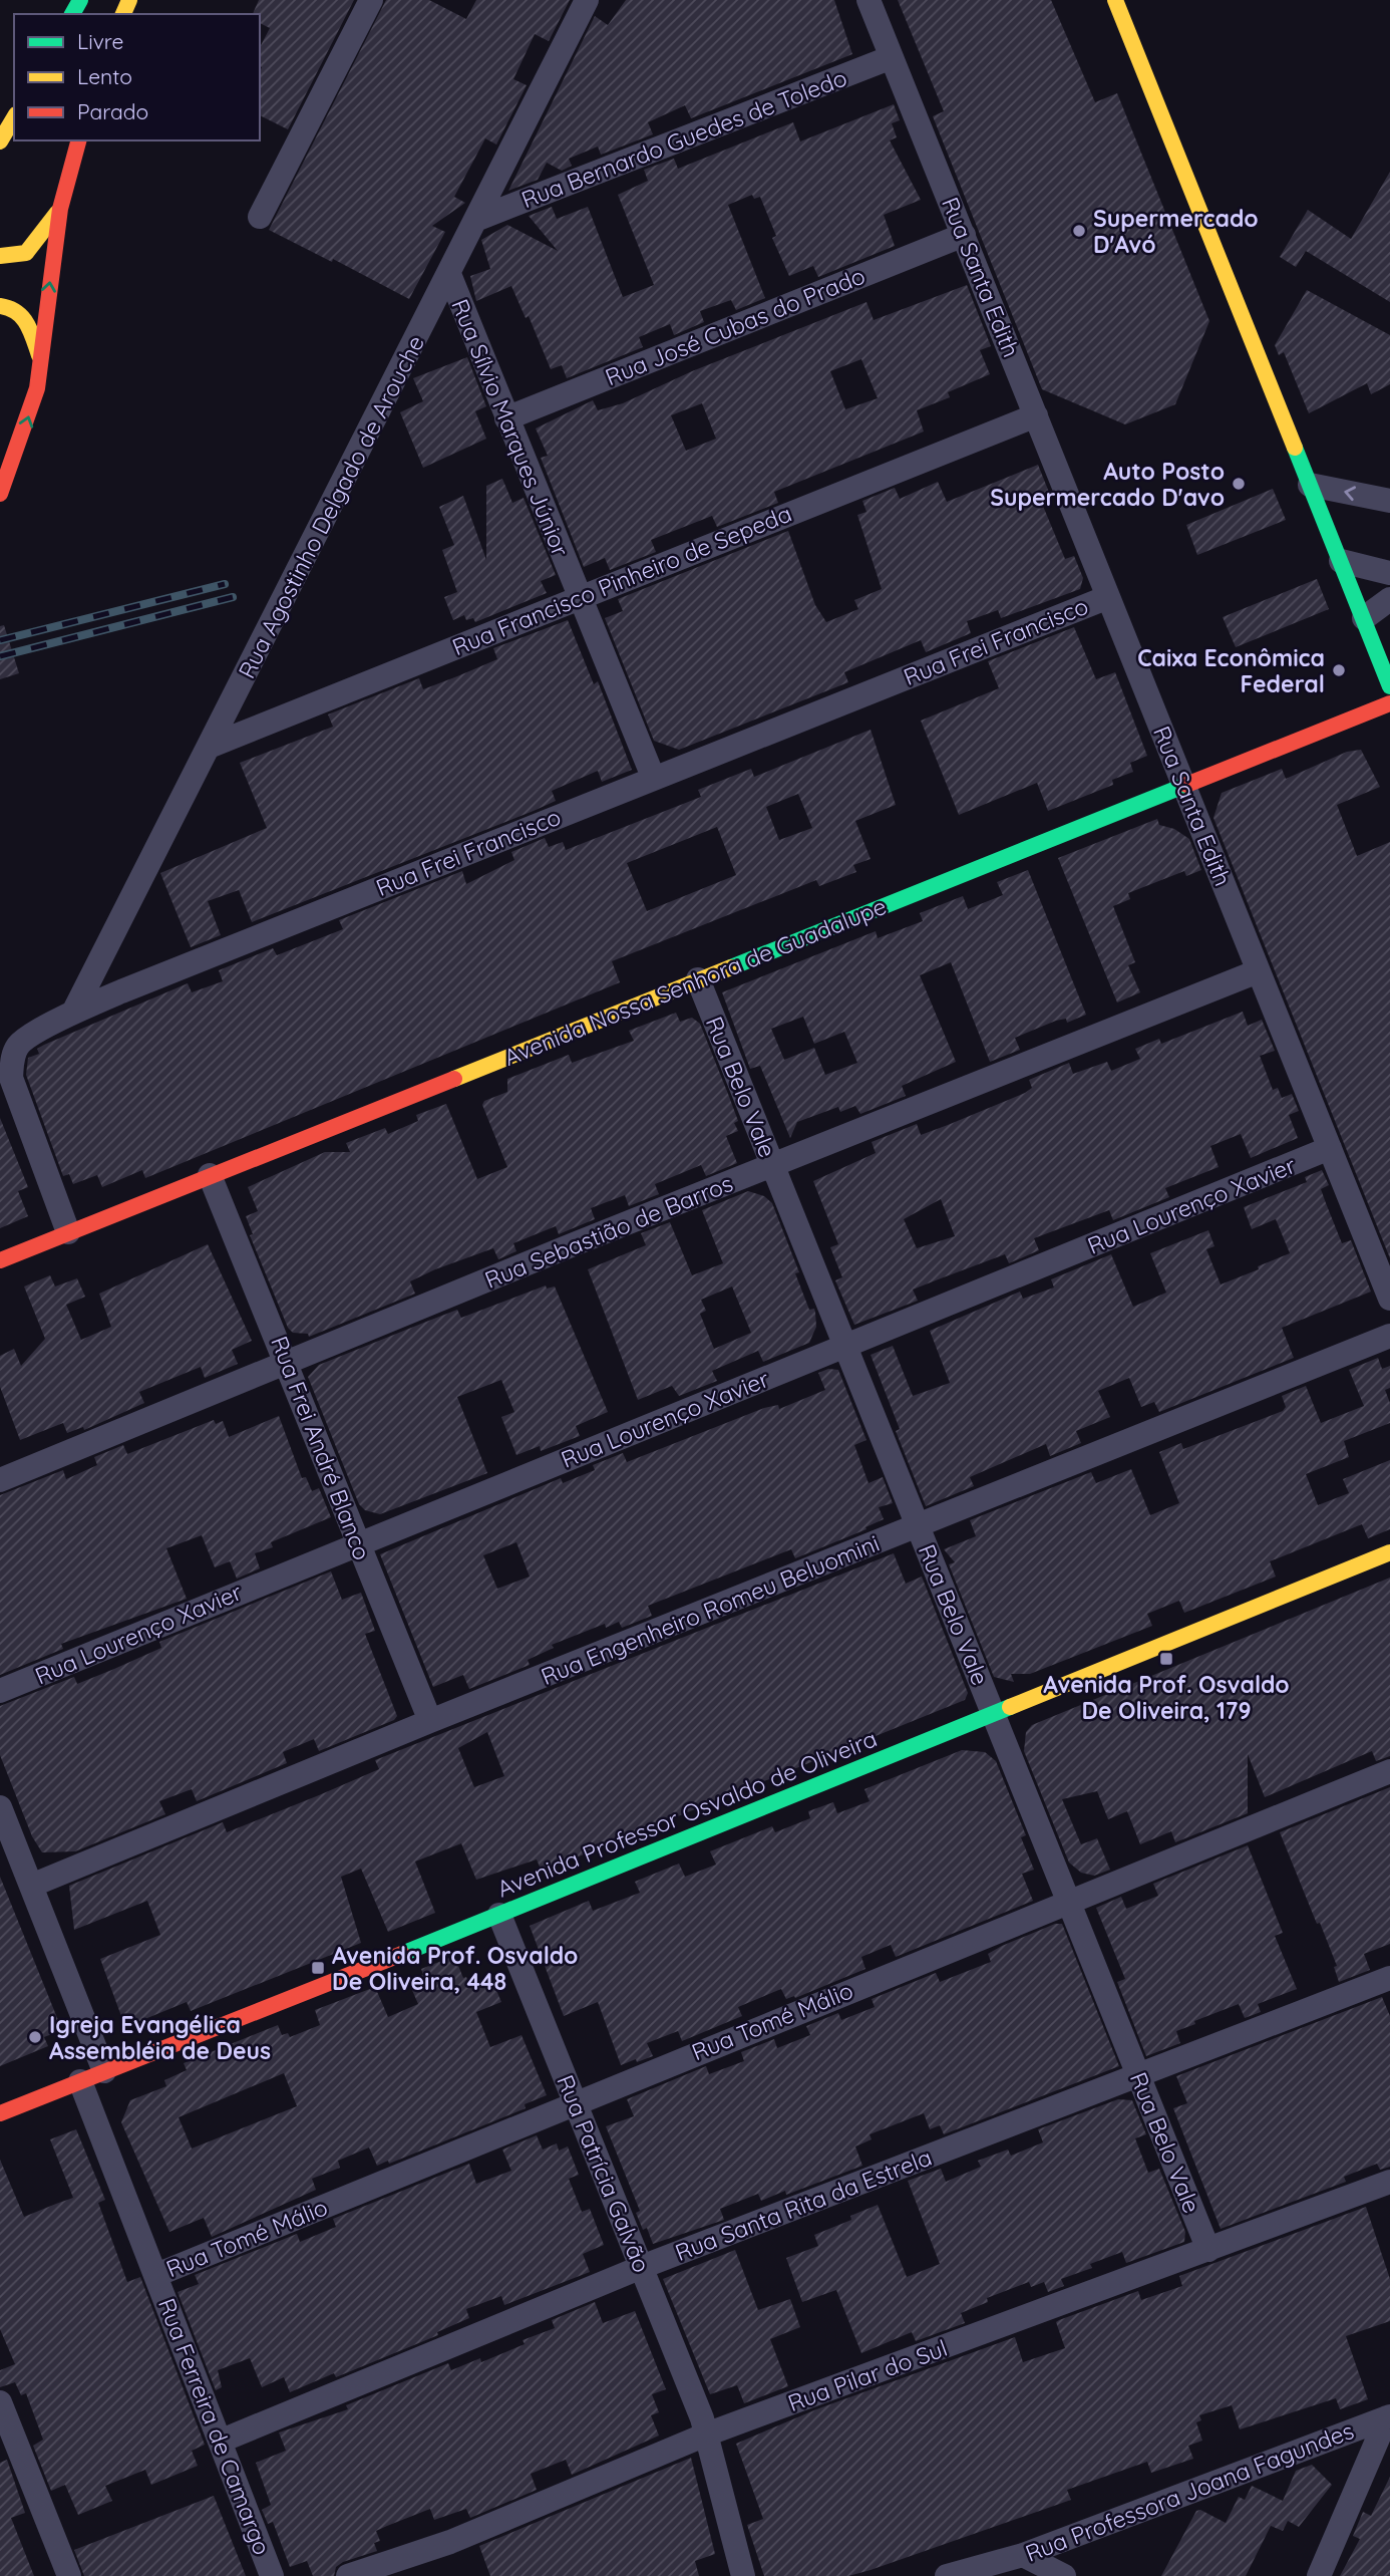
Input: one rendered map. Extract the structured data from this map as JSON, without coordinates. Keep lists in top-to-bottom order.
{
  "streets": {
    "street": [
      "Rua Bernardo Guedes de Toledo",
      "Rua Santa Edith",
      "Rua José Cubas do Prado",
      "Rua Sílvio Marques Júnior",
      "Rua Agostinho Delgado de Arouche",
      "Rua Francisco Pinheiro de Sepeda",
      "Rua Frei Francisco",
      "Avenida Nossa Senhora de Guadalupe",
      "Rua Belo Vale",
      "Rua Lourenço Xavier",
      "Rua Sebastião de Barros",
      "Rua Frei André Blanco",
      "Rua Engenheiro Romeu Beluomini",
      "Avenida Professor Osvaldo de Oliveira",
      "Rua Tomé Málio",
      "Rua Patrícia Galvão",
      "Rua Santa Rita da Estrela",
      "Rua Pilar do Sul",
      "Rua Ferreira de Camargo",
      "Rua Professora Joana Fagundes"
    ]
  },
  "crossings": [
    ["Rua Bernardo Guedes de Toledo", "Rua Santa Edith"],
    ["Rua Bernardo Guedes de Toledo", "Rua Agostinho Delgado de Arouche"],
    ["Rua Santa Edith", "Rua José Cubas do Prado"],
    ["Rua Santa Edith", "Rua Francisco Pinheiro de Sepeda"],
    ["Rua Santa Edith", "Rua Frei Francisco"],
    ["Rua Santa Edith", "Avenida Nossa Senhora de Guadalupe"],
    ["Rua Santa Edith", "Rua Lourenço Xavier"],
    ["Rua Santa Edith", "Rua Sebastião de Barros"],
    ["Rua José Cubas do Prado", "Rua Sílvio Marques Júnior"],
    ["Rua Sílvio Marques Júnior", "Rua Agostinho Delgado de Arouche"],
    ["Rua Sílvio Marques Júnior", "Rua Francisco Pinheiro de Sepeda"],
    ["Rua Sílvio Marques Júnior", "Rua Frei Francisco"],
    ["Rua Agostinho Delgado de Arouche", "Rua Francisco Pinheiro de Sepeda"],
    ["Rua Agostinho Delgado de Arouche", "Rua Frei Francisco"],
    ["Rua Frei Francisco", "Avenida Nossa Senhora de Guadalupe"],
    ["Avenida Nossa Senhora de Guadalupe", "Rua Belo Vale"],
    ["Avenida Nossa Senhora de Guadalupe", "Rua Frei André Blanco"],
    ["Rua Belo Vale", "Rua Lourenço Xavier"],
    ["Rua Belo Vale", "Rua Sebastião de Barros"],
    ["Rua Belo Vale", "Rua Engenheiro Romeu Beluomini"],
    ["Rua Belo Vale", "Avenida Professor Osvaldo de Oliveira"],
    ["Rua Belo Vale", "Rua Tomé Málio"],
    ["Rua Belo Vale", "Rua Santa Rita da Estrela"],
    ["Rua Belo Vale", "Rua Pilar do Sul"],
    ["Rua Lourenço Xavier", "Rua Frei André Blanco"],
    ["Rua Sebastião de Barros", "Rua Frei André Blanco"],
    ["Rua Frei André Blanco", "Rua Engenheiro Romeu Beluomini"],
    ["Avenida Professor Osvaldo de Oliveira", "Rua Patrícia Galvão"],
    ["Avenida Professor Osvaldo de Oliveira", "Rua Ferreira de Camargo"],
    ["Rua Tomé Málio", "Rua Patrícia Galvão"],
    ["Rua Tomé Málio", "Rua Ferreira de Camargo"],
    ["Rua Patrícia Galvão", "Rua Santa Rita da Estrela"],
    ["Rua Patrícia Galvão", "Rua Pilar do Sul"],
    ["Rua Santa Rita da Estrela", "Rua Ferreira de Camargo"]
  ],
  "places": {
    "other": [
      "Supermercado D'Avó",
      "Auto Posto Supermercado D'avo",
      "Caixa Econômica Federal",
      "Igreja Evangélica Assembléia de Deus"
    ],
    "transit": ["Avenida Prof. Osvaldo De Oliveira, 179", "Avenida Prof. Osvaldo De Oliveira, 448"]
  },
  "legend": ["Livre", "Lento", "Parado"]
}
